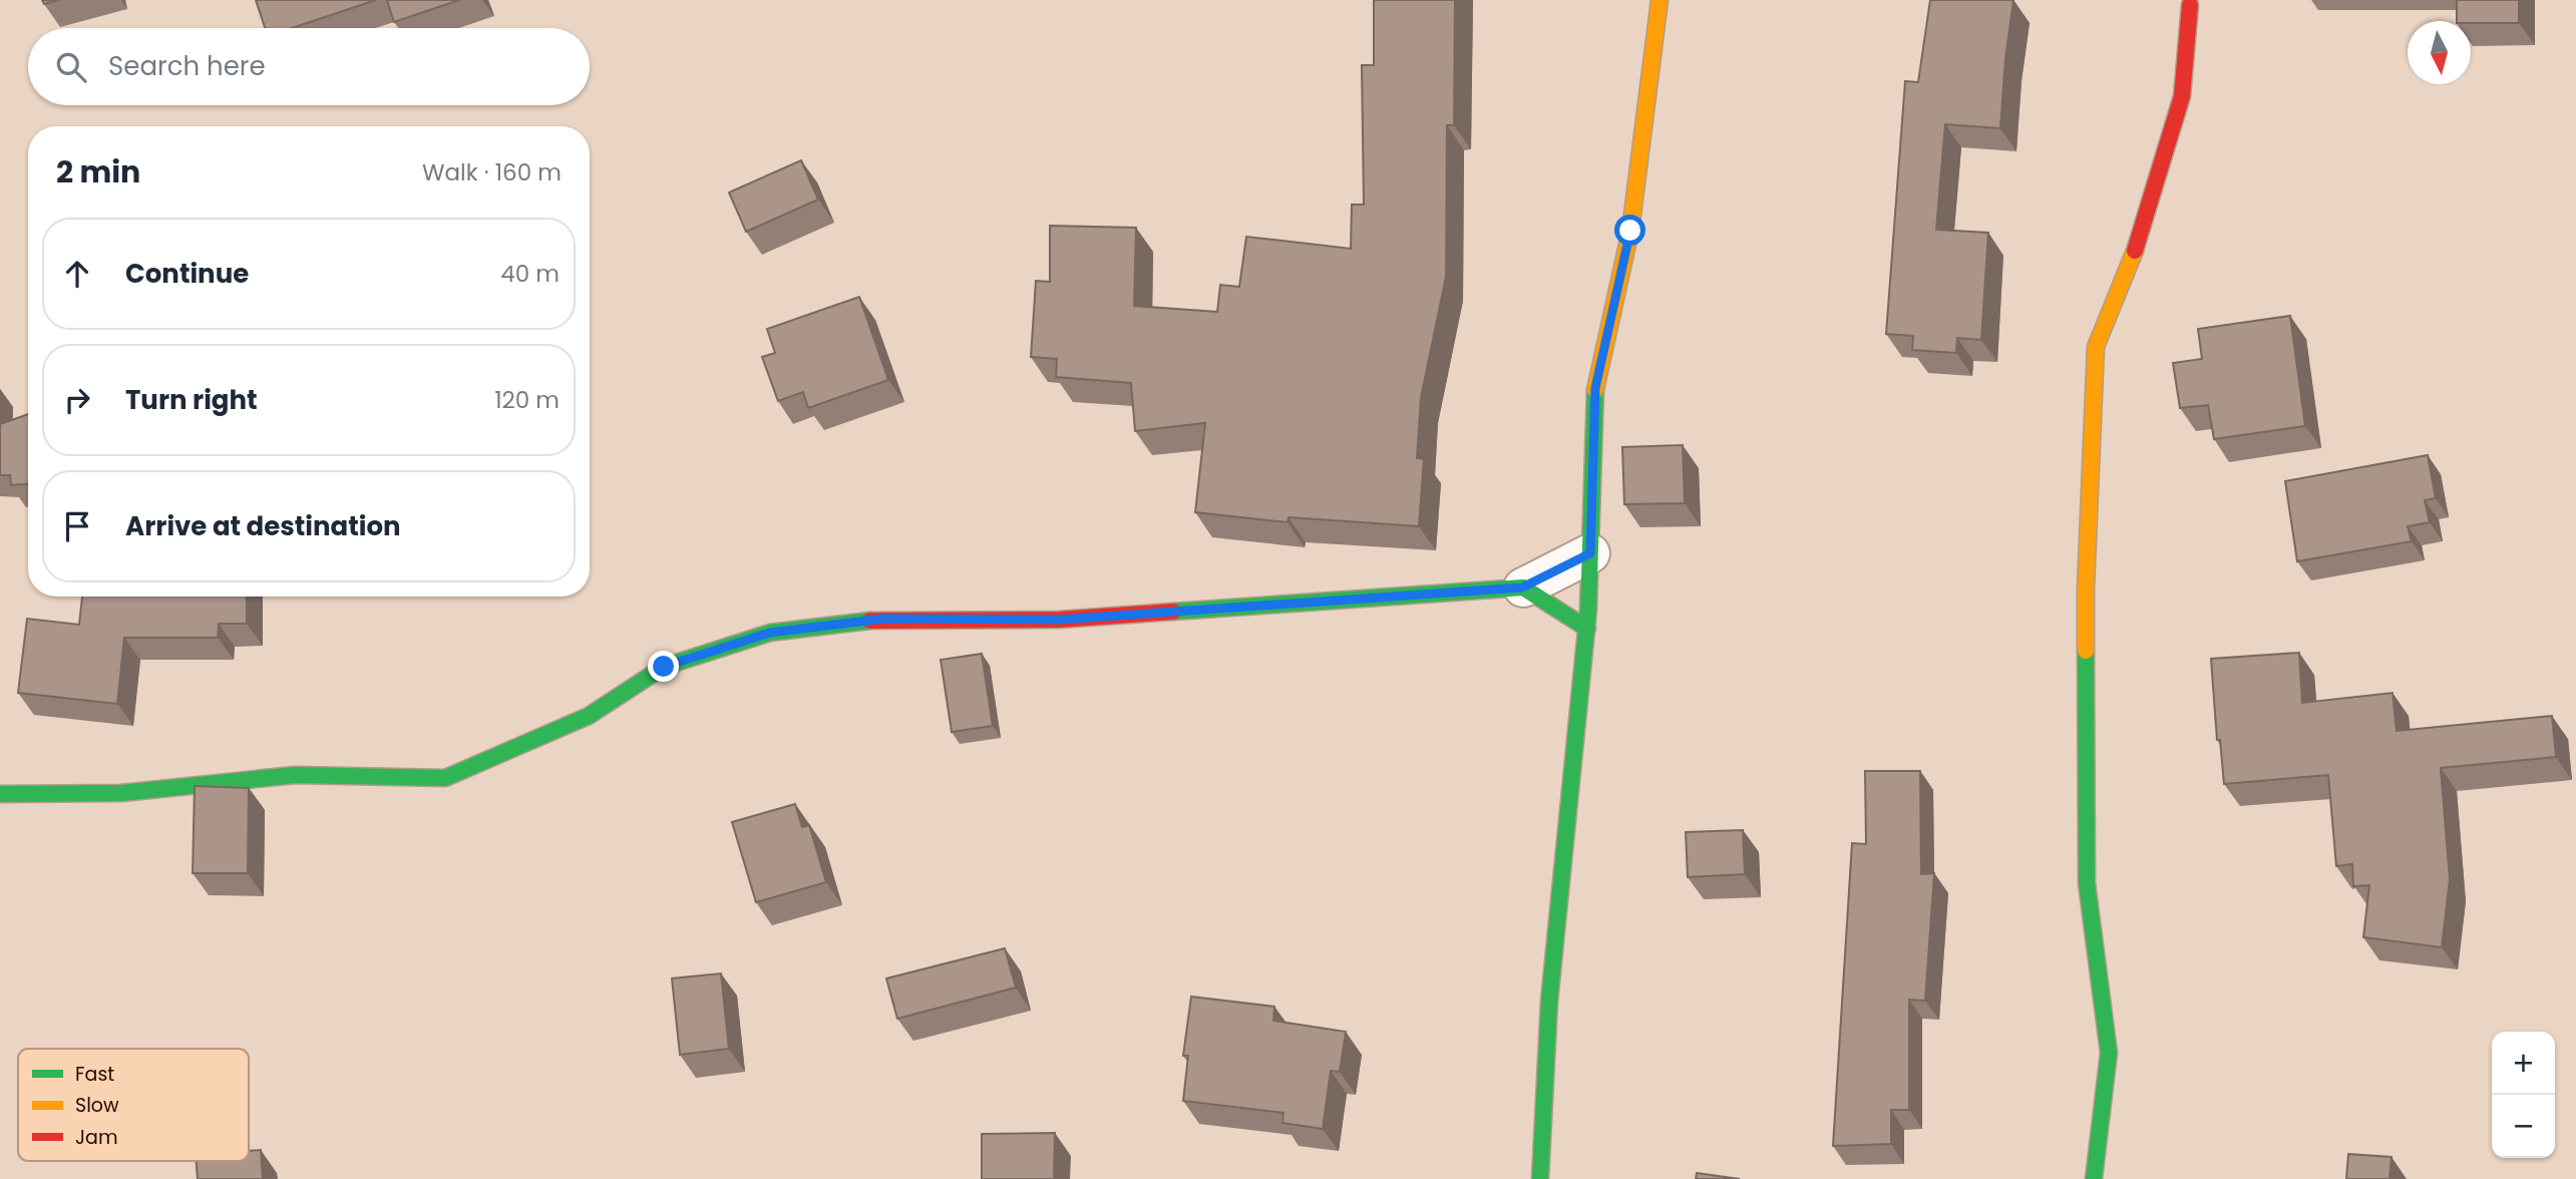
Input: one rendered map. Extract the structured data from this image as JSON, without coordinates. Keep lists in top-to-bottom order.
{
  "legend": ["Fast", "Slow", "Jam"],
  "north": "bottom",
  "page": {
    "search": "Search here",
    "heading": ["2 min", "Walk · 160 m"],
    "list": [
      ["Continue", "40 m"],
      ["Turn right", "120 m"],
      "Arrive at destination"
    ],
    "map_buttons": ["+", "−"]
  }
}
